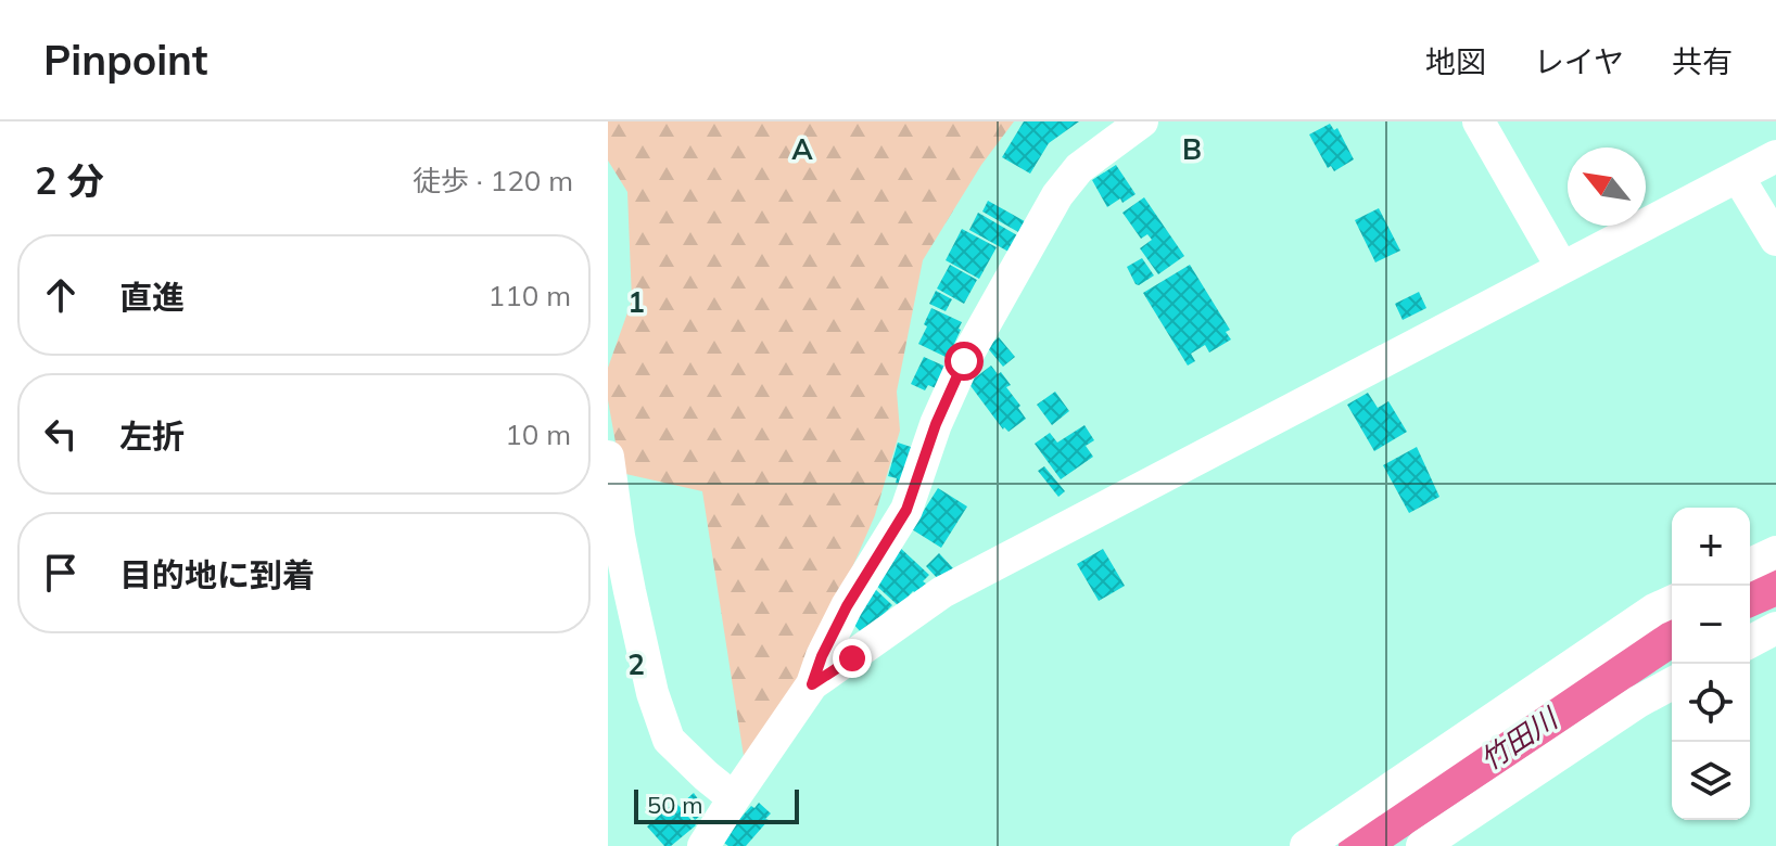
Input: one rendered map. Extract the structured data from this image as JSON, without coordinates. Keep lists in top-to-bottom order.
{
  "water": ["竹田川"],
  "scale_bar": "50 m",
  "north": "top left",
  "page": {
    "header": "Pinpoint",
    "nav": ["地図", "レイヤ", "共有"],
    "heading": ["2 分", "徒歩 · 120 m"],
    "list": [
      ["直進", "110 m"],
      ["左折", "10 m"],
      "目的地に到着"
    ],
    "map_buttons": ["+", "−"],
    "scale": "50 m"
  },
  "grid": {
    "columns": ["A", "B"],
    "rows": ["1", "2"]
  }
}
